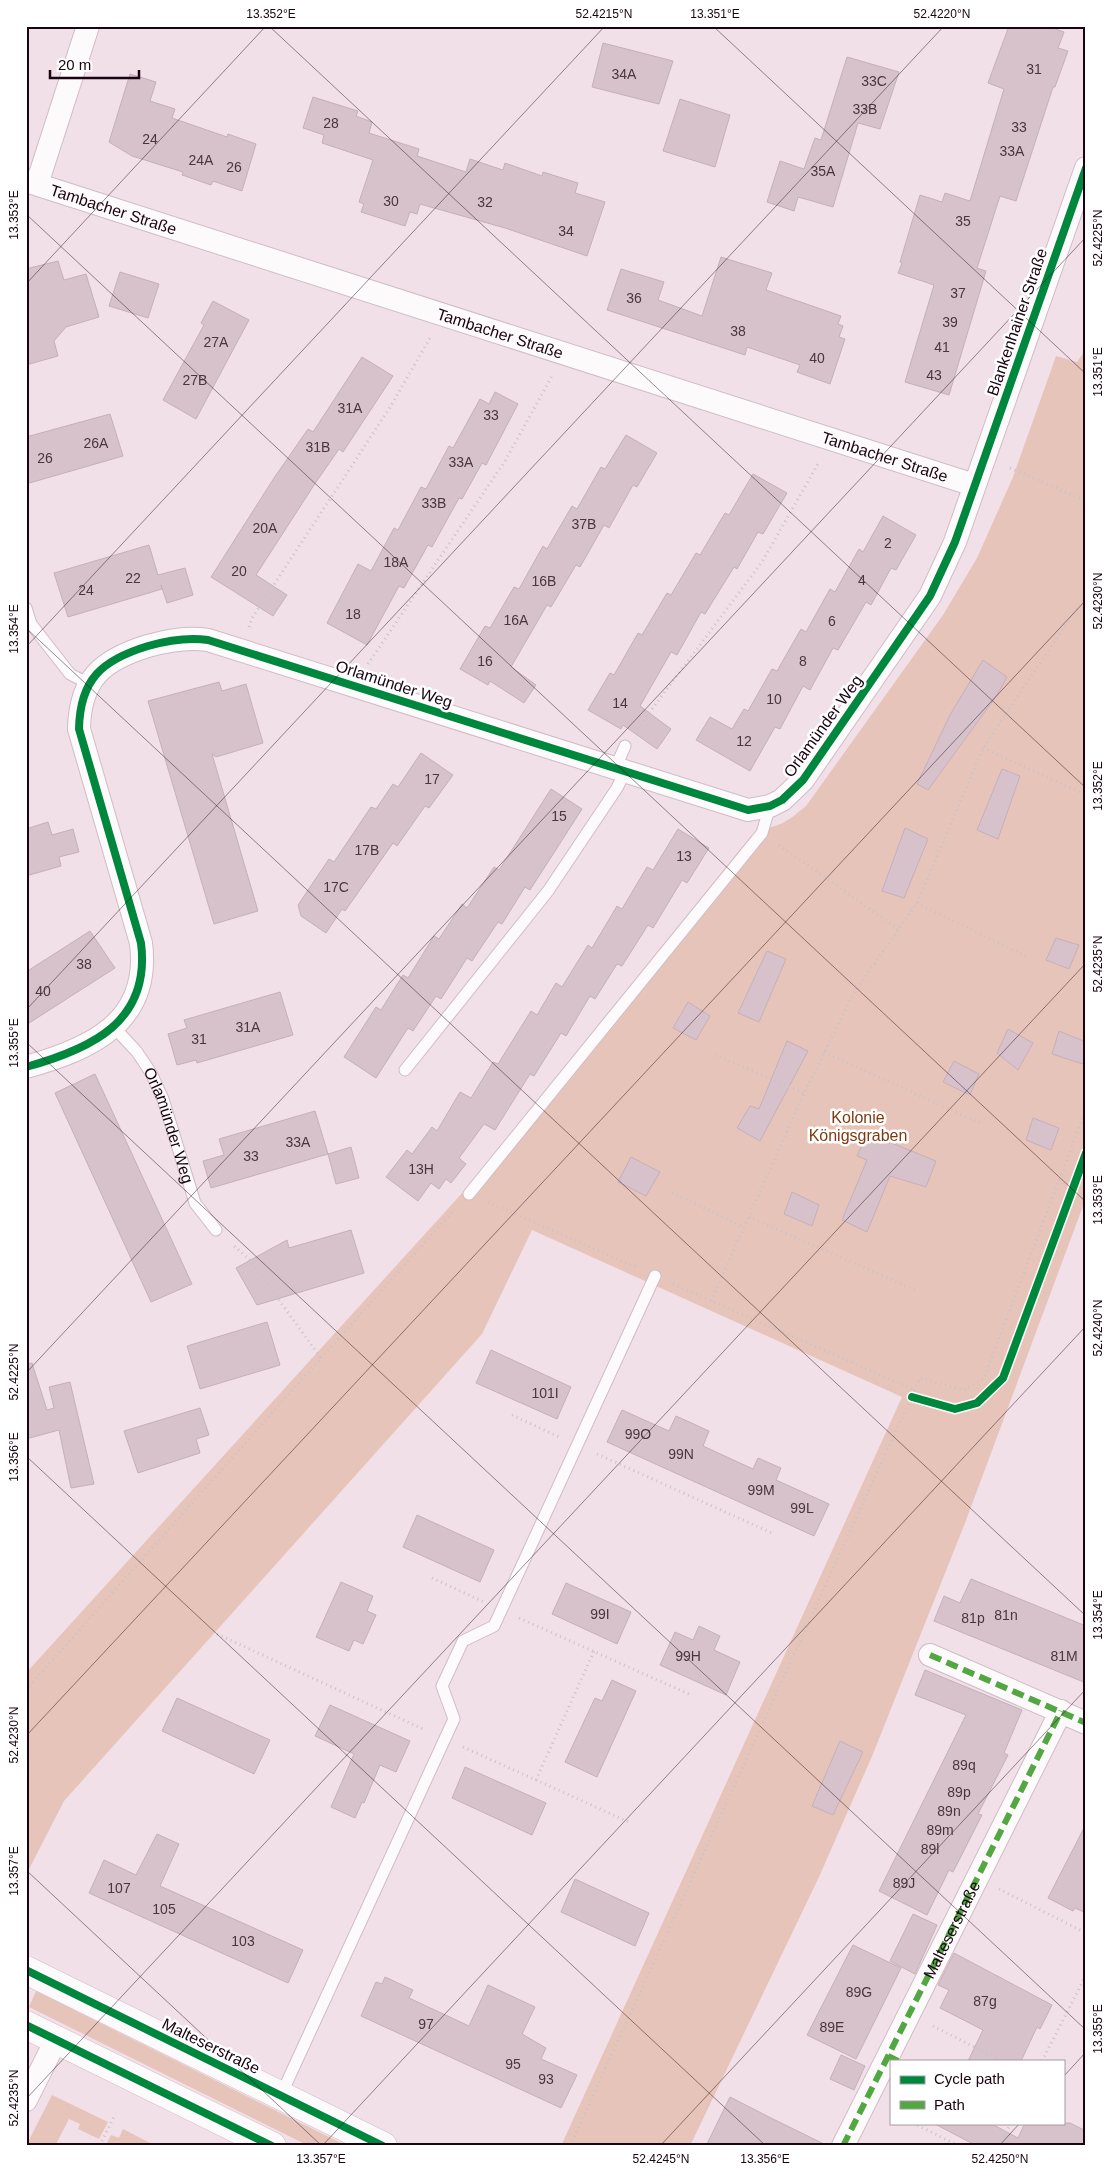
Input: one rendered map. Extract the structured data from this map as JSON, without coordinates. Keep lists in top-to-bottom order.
{
  "streets": {
    "main road": ["Malteserstraße"],
    "street": ["Tambacher Straße", "Blankenhainer Straße", "Orlamünder Weg"]
  },
  "crossings": [
    ["Tambacher Straße", "Blankenhainer Straße"],
    ["Tambacher Straße", "Orlamünder Weg"],
    ["Blankenhainer Straße", "Orlamünder Weg"]
  ],
  "parks": ["Kolonie Königsgraben"],
  "house_numbers": [
    "31",
    "34A",
    "33C",
    "33B",
    "28",
    "33",
    "24",
    "33A",
    "24A",
    "26",
    "35A",
    "30",
    "32",
    "35",
    "34",
    "37",
    "36",
    "39",
    "38",
    "27A",
    "41",
    "40",
    "43",
    "27B",
    "31A",
    "33",
    "26A",
    "31B",
    "26",
    "33A",
    "33B",
    "37B",
    "20A",
    "2",
    "18A",
    "20",
    "22",
    "4",
    "16B",
    "24",
    "18",
    "16A",
    "6",
    "16",
    "8",
    "10",
    "14",
    "12",
    "17",
    "15",
    "17B",
    "13",
    "17C",
    "38",
    "40",
    "31A",
    "31",
    "33A",
    "33",
    "13H",
    "101I",
    "99O",
    "99N",
    "99M",
    "99L",
    "99I",
    "81n",
    "81p",
    "99H",
    "81M",
    "89q",
    "89p",
    "89n",
    "89m",
    "89l",
    "89J",
    "107",
    "105",
    "103",
    "89G",
    "87g",
    "97",
    "89E",
    "95",
    "93"
  ],
  "legend": ["Cycle path", "Path"],
  "scale_bar": "20 m",
  "coordinates": [
    "13.352°E",
    "52.4215°N",
    "13.351°E",
    "52.4220°N",
    "13.353°E",
    "52.4225°N",
    "52.4230°N",
    "13.354°E",
    "52.4235°N",
    "13.355°E",
    "52.4240°N",
    "13.356°E",
    "13.357°E",
    "52.4245°N",
    "52.4250°N"
  ]
}
